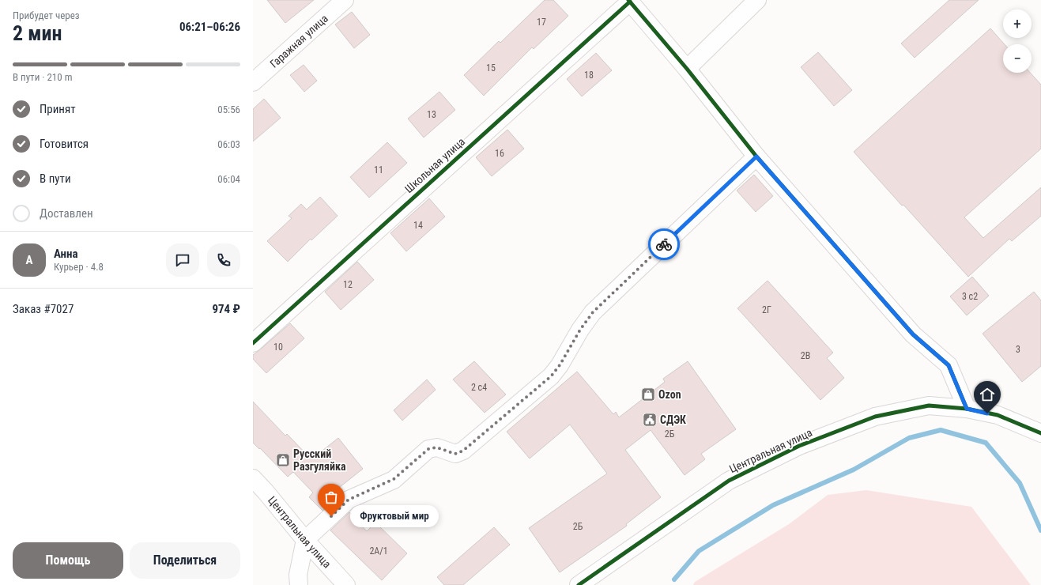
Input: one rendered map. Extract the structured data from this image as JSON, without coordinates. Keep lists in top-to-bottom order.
{
  "streets": {
    "street": ["Гаражная улица", "Школьная улица", "Центральная улица"]
  },
  "places": {
    "shop": ["Ozon", "Русский Разгуляйка"],
    "public building": ["СДЭК"],
    "other": ["Фруктовый мир"]
  },
  "house_numbers": [
    "17",
    "15",
    "18",
    "13",
    "16",
    "11",
    "14",
    "12",
    "3 с2",
    "2Г",
    "10",
    "3",
    "2В",
    "2 с4",
    "2Б",
    "2Б",
    "2А/1"
  ],
  "page": {
    "heading": ["2 мин", "Прибудет через", "06:21–06:26"],
    "panel": [
      "Анна",
      "Курьер · 4.8",
      "Заказ #7027",
      "974 ₽"
    ],
    "map_buttons": ["+", "−"],
    "bar": "В пути · 210 m",
    "list": [
      ["Принят", "05:56"],
      ["Готовится", "06:03"],
      ["В пути", "06:04"],
      "Доставлен"
    ],
    "round": "А",
    "bubble": "Фруктовый мир",
    "buttons": ["Помощь", "Поделиться"]
  }
}
